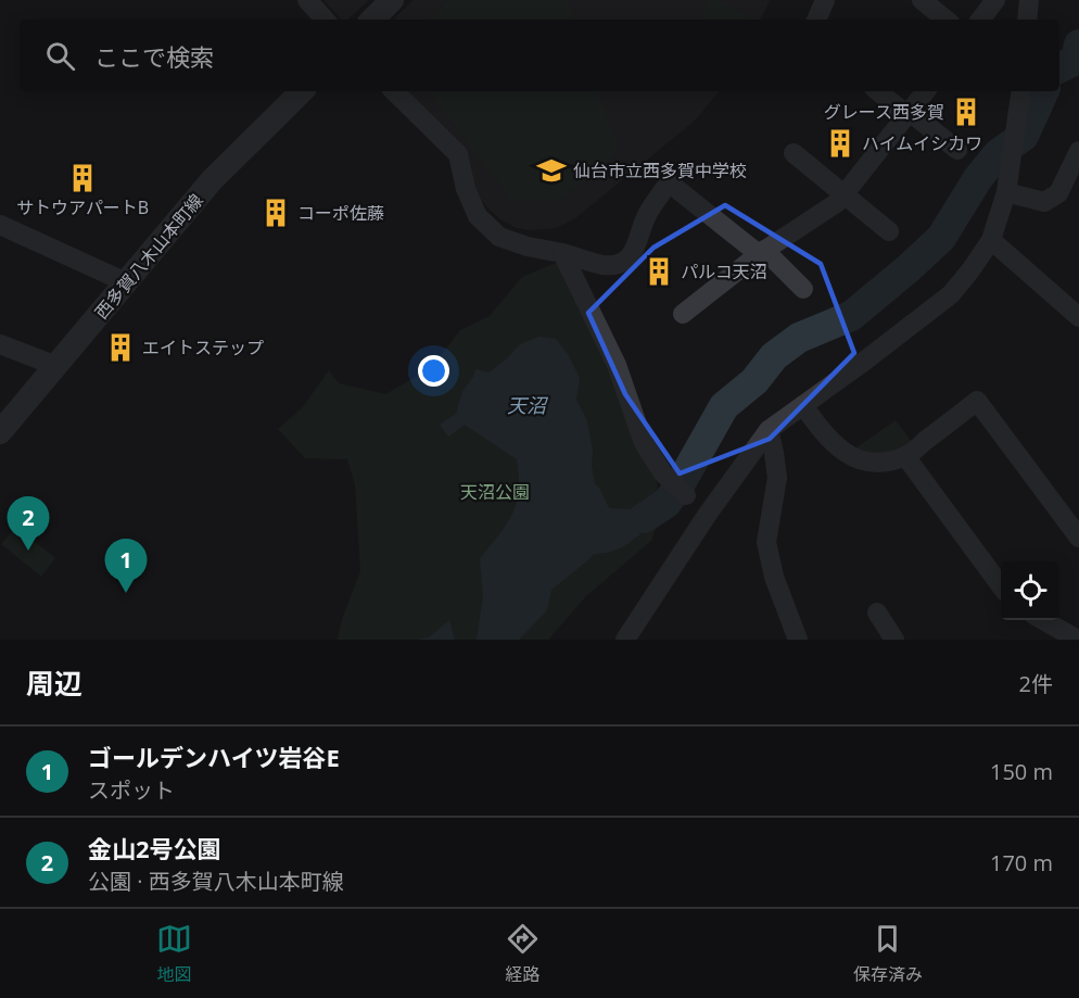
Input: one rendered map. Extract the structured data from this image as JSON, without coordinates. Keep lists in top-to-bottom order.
{
  "streets": {
    "street": ["西多賀八木山本町線"]
  },
  "water": ["天沼"],
  "parks": ["天沼公園"],
  "places": {
    "building": [
      "グレース西多賀",
      "ハイムイシカワ",
      "サトウアパートB",
      "コーポ佐藤",
      "パルコ天沼",
      "エイトステップ"
    ],
    "school or university": ["仙台市立西多賀中学校"]
  },
  "page": {
    "search": "ここで検索",
    "pins": ["2", "1"],
    "heading": ["周辺", "2件"],
    "list": [
      {
        "mark": "1",
        "name": "ゴールデンハイツ岩谷E",
        "note": "スポット",
        "value": "150 m"
      },
      {
        "mark": "2",
        "name": "金山2号公園",
        "note": "公園 · 西多賀八木山本町線",
        "value": "170 m"
      }
    ],
    "nav": ["地図", "経路", "保存済み"]
  }
}
